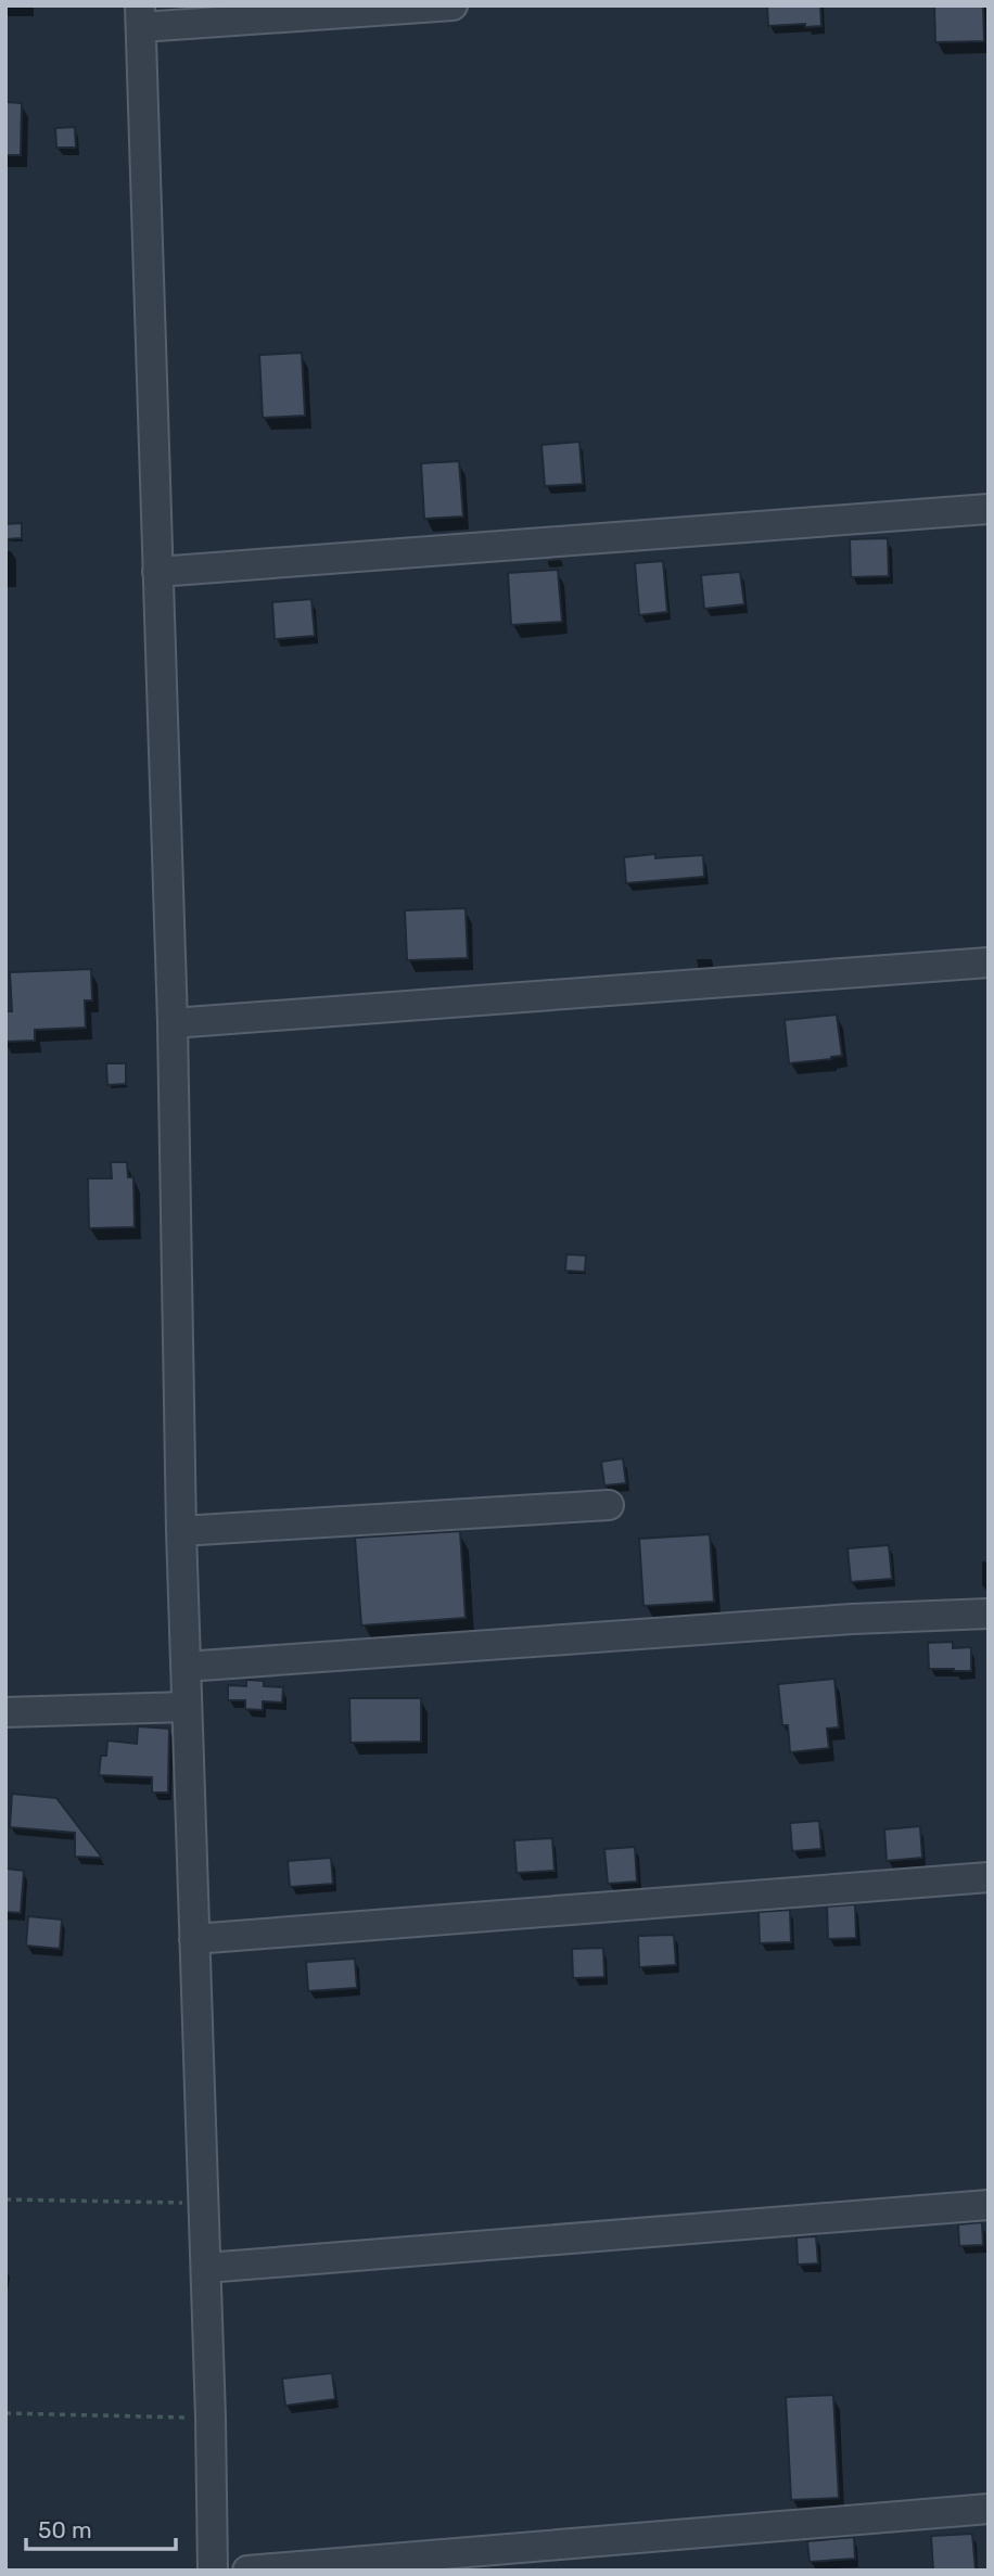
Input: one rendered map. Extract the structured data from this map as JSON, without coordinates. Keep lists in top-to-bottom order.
{
  "scale_bar": "50 m"
}
